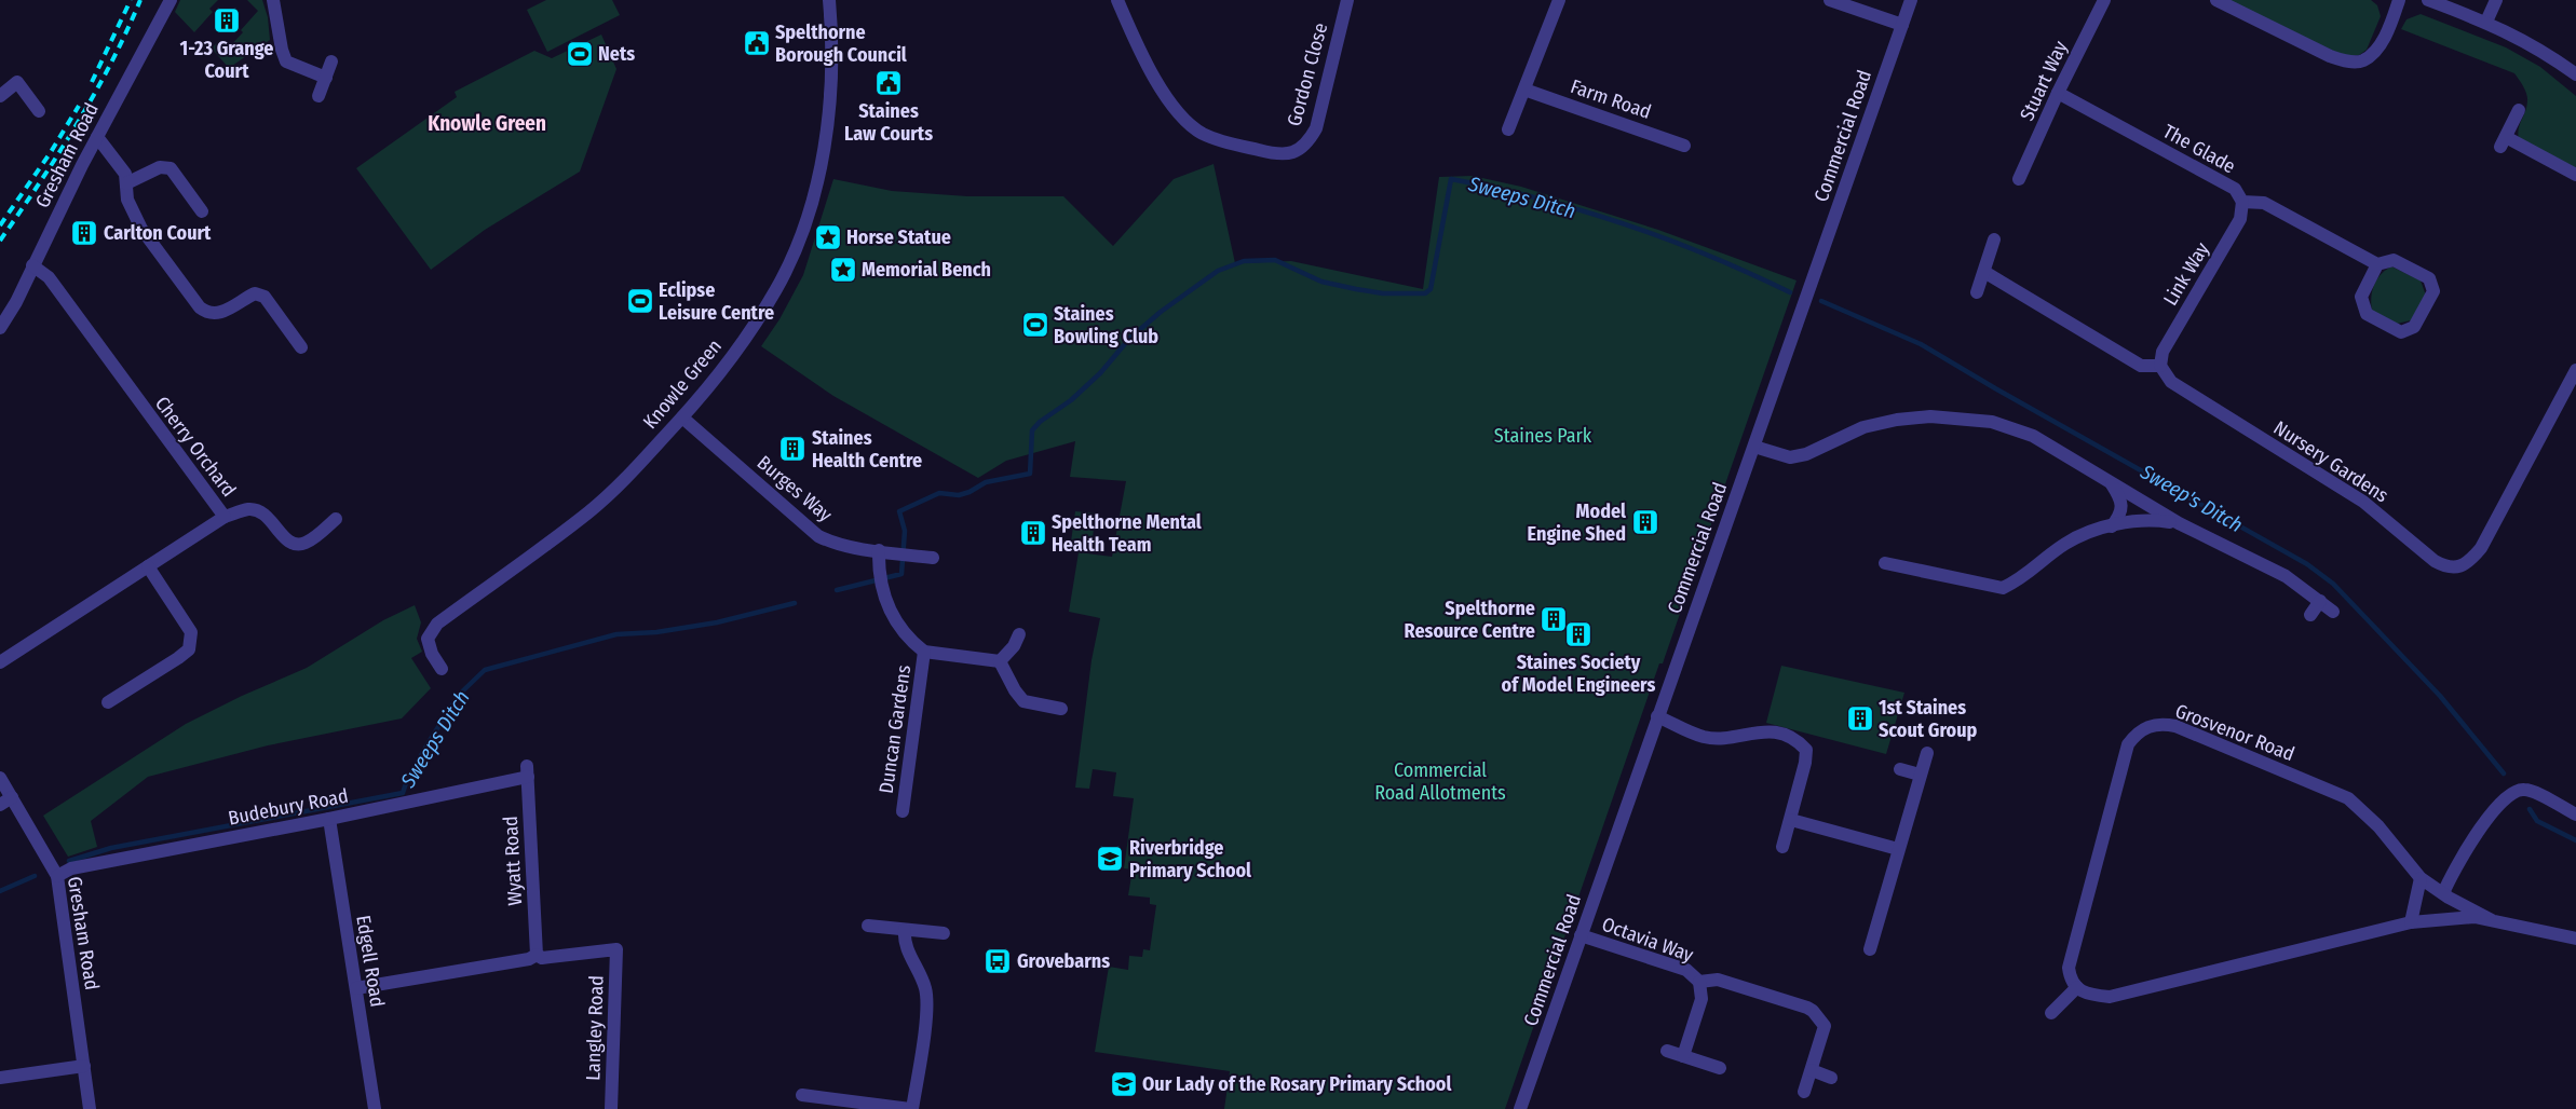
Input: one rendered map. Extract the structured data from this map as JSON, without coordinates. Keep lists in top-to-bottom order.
{
  "streets": {
    "street": [
      "Gordon Close",
      "Stuart Way",
      "Farm Road",
      "Commercial Road",
      "The Glade",
      "Gresham Road",
      "Link Way",
      "Knowle Green",
      "Cherry Orchard",
      "Nursery Gardens",
      "Burges Way",
      "Duncan Gardens",
      "Grosvenor Road",
      "Budebury Road",
      "Wyatt Road",
      "Octavia Way",
      "Edgell Road",
      "Langley Road"
    ]
  },
  "crossings": [
    ["Stuart Way", "The Glade"],
    ["Commercial Road", "Octavia Way"],
    ["The Glade", "Link Way"],
    ["Gresham Road", "Cherry Orchard"],
    ["Gresham Road", "Budebury Road"],
    ["Link Way", "Nursery Gardens"],
    ["Knowle Green", "Burges Way"],
    ["Burges Way", "Duncan Gardens"],
    ["Budebury Road", "Wyatt Road"],
    ["Budebury Road", "Edgell Road"],
    ["Wyatt Road", "Langley Road"]
  ],
  "districts": ["Knowle Green"],
  "water": ["Sweeps Ditch", "Sweep's Ditch"],
  "parks": ["Staines Park", "Commercial Road Allotments"],
  "places": {
    "building": [
      "1-23 Grange Court",
      "Carlton Court",
      "Staines Health Centre",
      "Model Engine Shed",
      "Spelthorne Mental Health Team",
      "Spelthorne Resource Centre",
      "Staines Society of Model Engineers",
      "1st Staines Scout Group"
    ],
    "public building": ["Spelthorne Borough Council", "Staines Law Courts"],
    "sports": ["Nets", "Eclipse Leisure Centre", "Staines Bowling Club"],
    "place": ["Horse Statue", "Memorial Bench"],
    "school or university": ["Riverbridge Primary School", "Our Lady of the Rosary Primary School"],
    "bus stop": ["Grovebarns"]
  }
}
